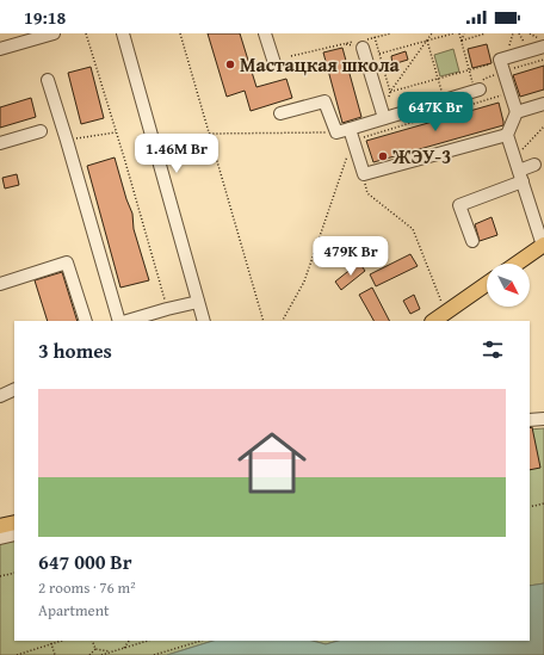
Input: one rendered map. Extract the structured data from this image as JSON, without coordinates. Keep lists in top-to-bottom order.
{
  "places": ["Мастацкая школа", "ЖЭУ-3"],
  "north": "bottom right",
  "page": {
    "status": "19:18",
    "price": ["647K Br", "1.46M Br", "479K Br"],
    "heading": "3 homes",
    "list": [
      {
        "name": "647 000 Br",
        "note": "2 rooms · 76 m² · Apartment"
      }
    ]
  }
}
